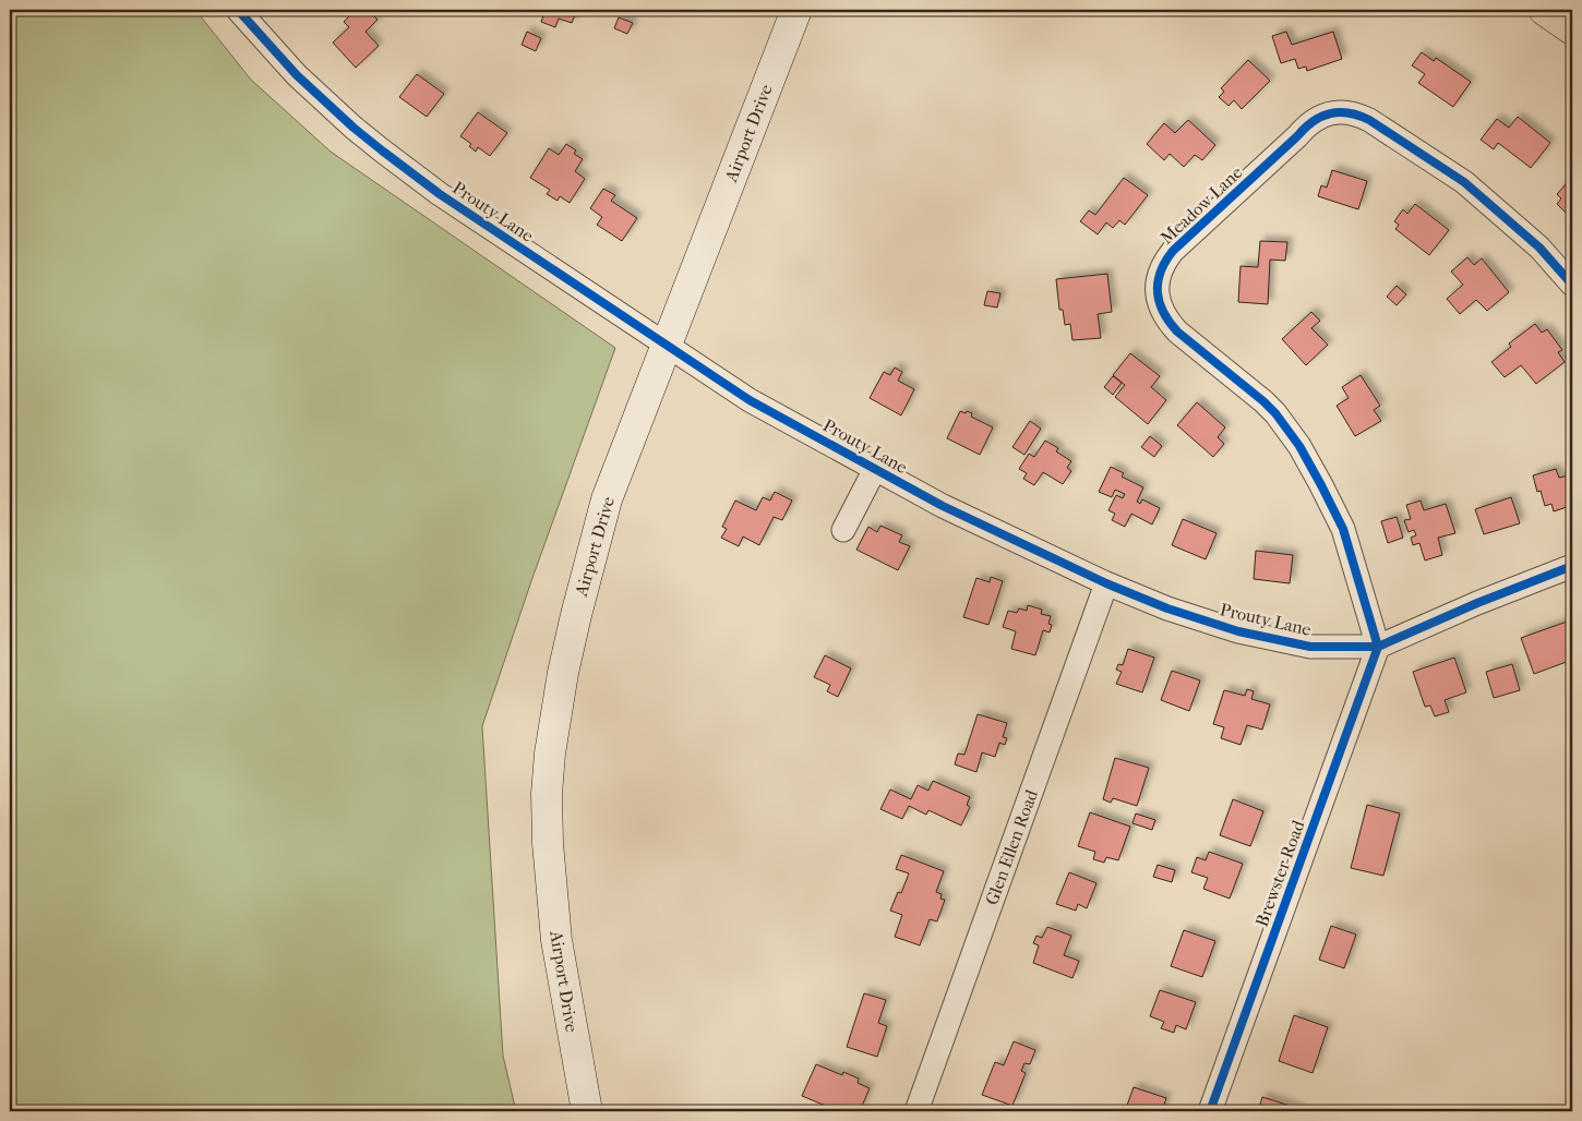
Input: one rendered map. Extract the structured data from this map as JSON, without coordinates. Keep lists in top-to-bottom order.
{
  "streets": {
    "main road": ["Airport Drive"],
    "street": [
      "Meadow Lane",
      "Prouty Lane",
      "Glen Ellen Road",
      "Brewster Road"
    ]
  },
  "crossings": [
    ["Airport Drive", "Prouty Lane"],
    ["Meadow Lane", "Prouty Lane"],
    ["Meadow Lane", "Brewster Road"],
    ["Prouty Lane", "Glen Ellen Road"],
    ["Prouty Lane", "Brewster Road"]
  ]
}
